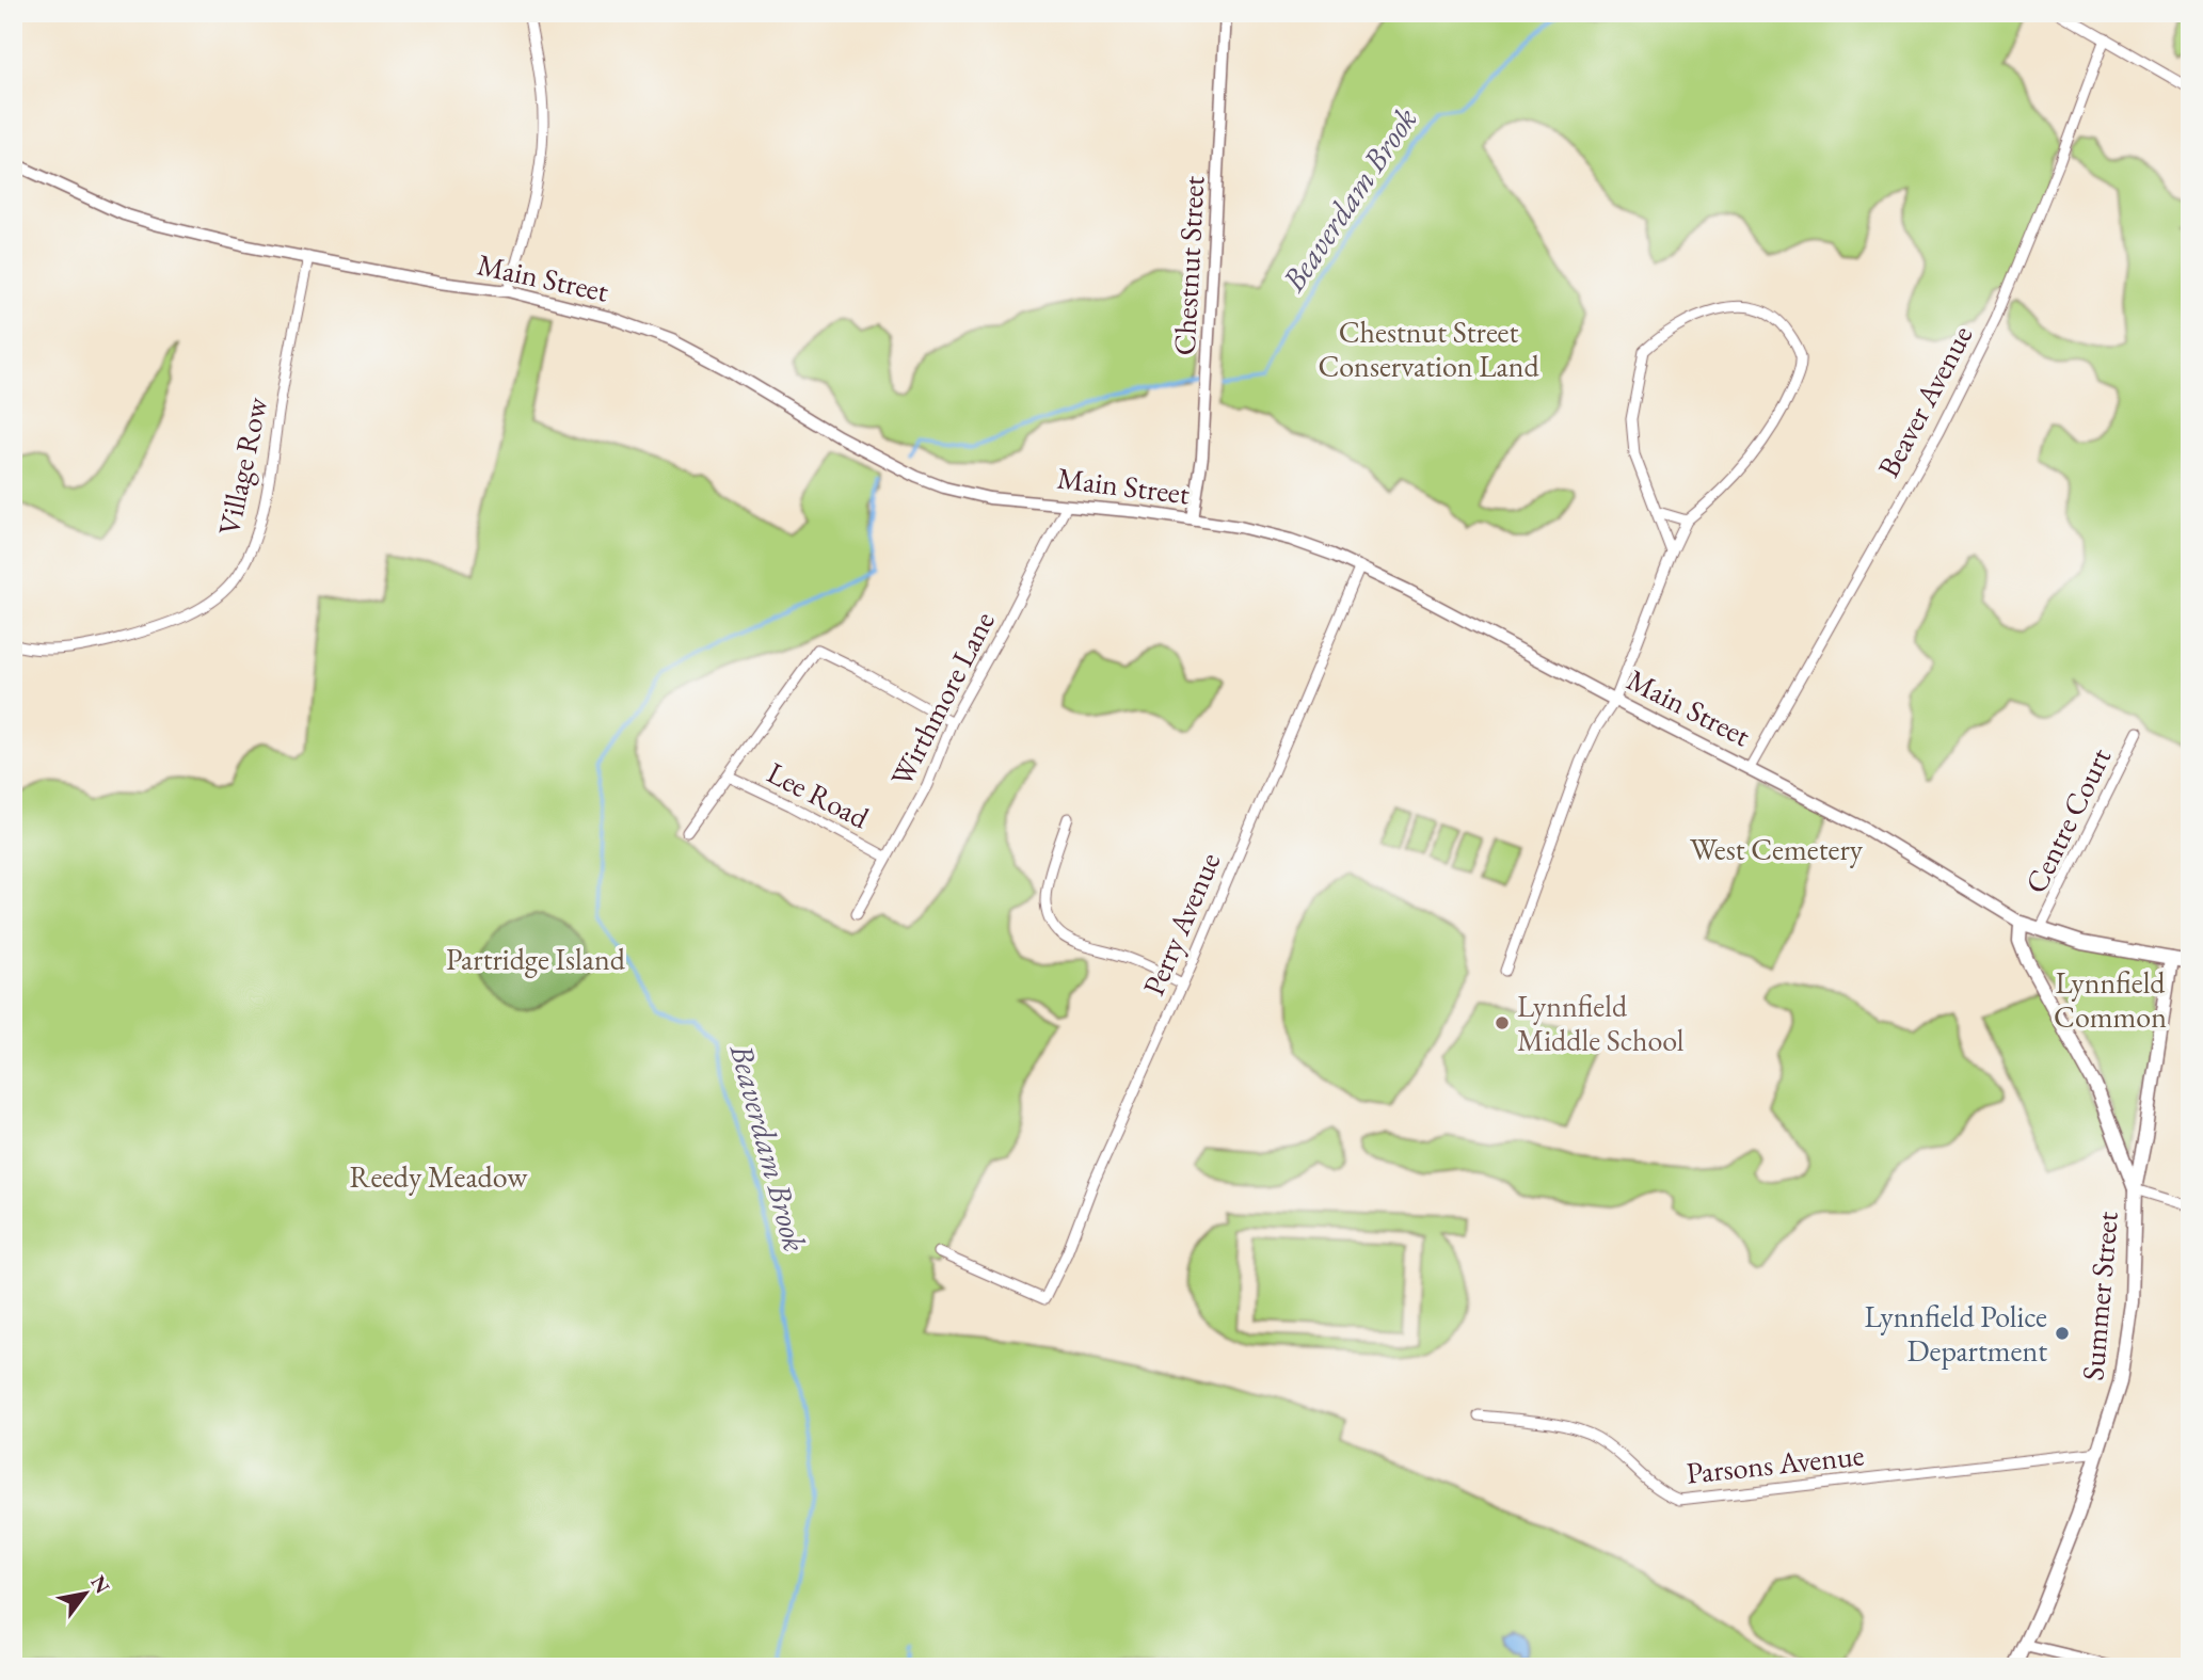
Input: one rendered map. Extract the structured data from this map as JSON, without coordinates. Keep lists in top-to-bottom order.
{
  "streets": {
    "main road": ["Main Street", "Summer Street"],
    "street": [
      "Chestnut Street",
      "Beaver Avenue",
      "Village Row",
      "Wirthmore Lane",
      "Lee Road",
      "Centre Court",
      "Perry Avenue",
      "Parsons Avenue"
    ]
  },
  "crossings": [
    ["Chestnut Street", "Main Street"],
    ["Main Street", "Beaver Avenue"],
    ["Main Street", "Village Row"],
    ["Main Street", "Wirthmore Lane"],
    ["Main Street", "Centre Court"],
    ["Main Street", "Perry Avenue"],
    ["Main Street", "Summer Street"],
    ["Wirthmore Lane", "Lee Road"],
    ["Summer Street", "Parsons Avenue"]
  ],
  "water": ["Beaverdam Brook"],
  "parks": [
    "Chestnut Street Conservation Land",
    "West Cemetery",
    "Partridge Island",
    "Lynnfield Common",
    "Reedy Meadow"
  ],
  "places": ["Lynnfield Middle School", "Lynnfield Police Department"],
  "north": "top right"
}
